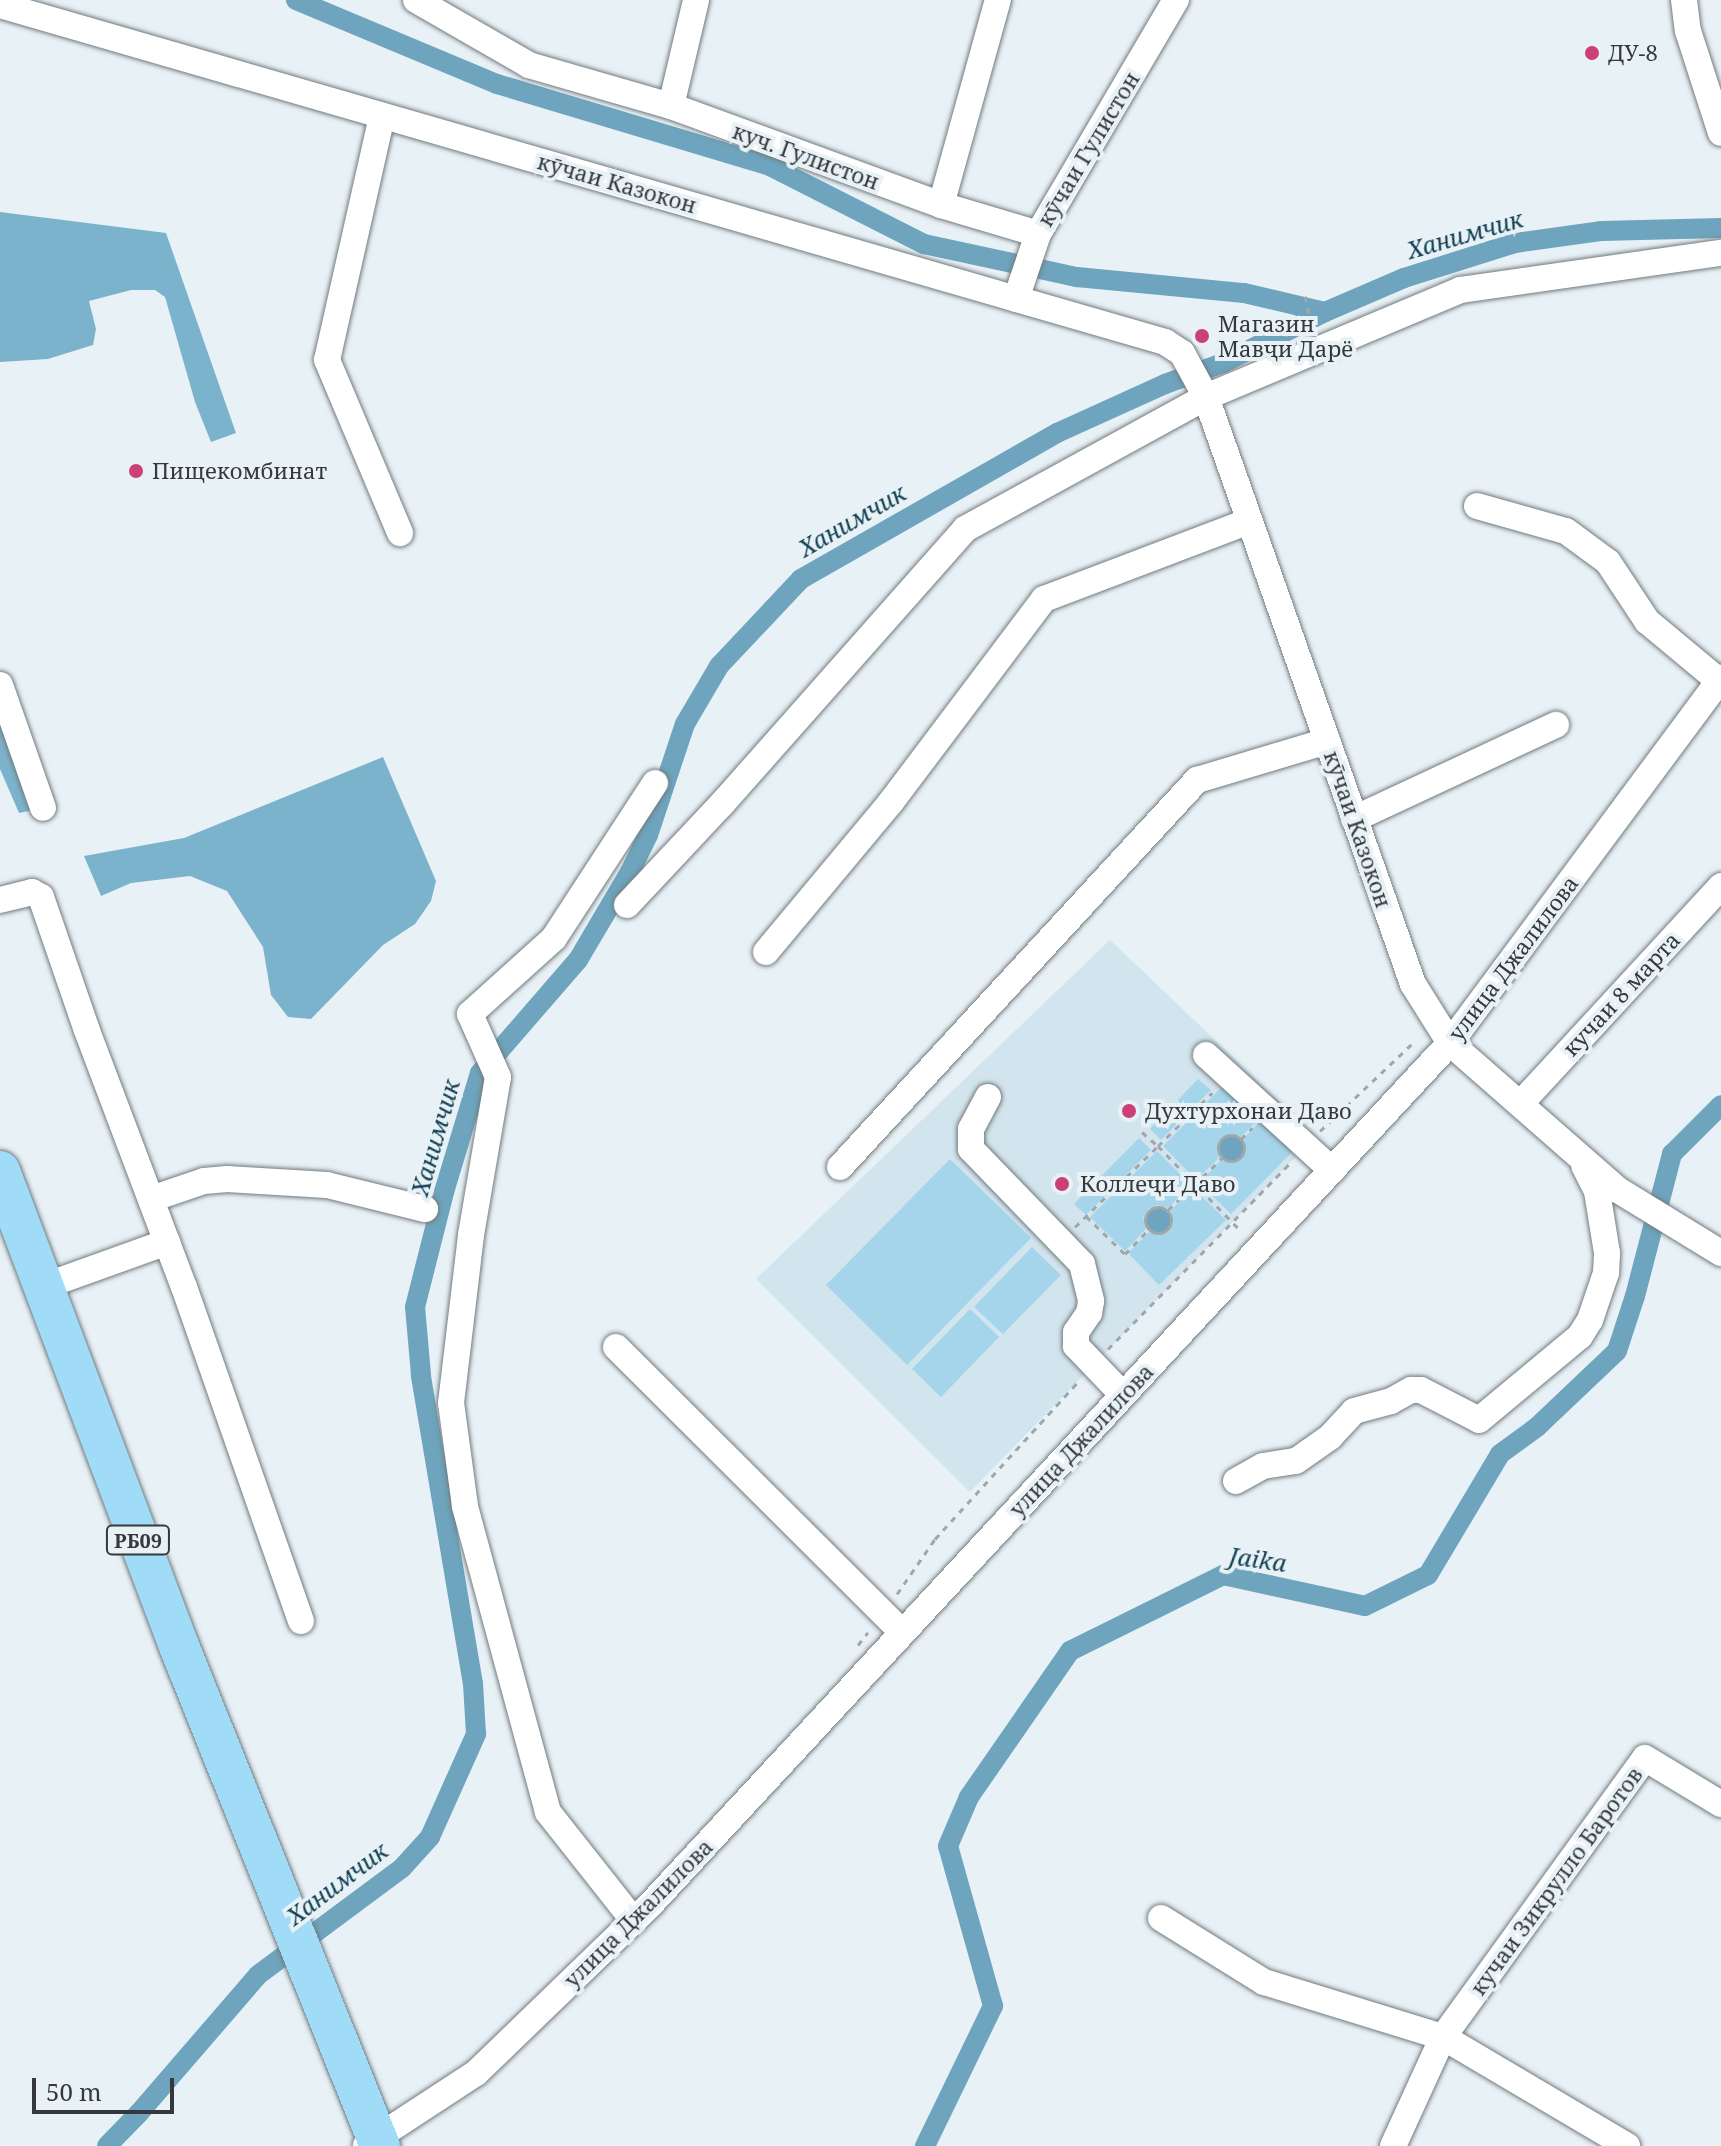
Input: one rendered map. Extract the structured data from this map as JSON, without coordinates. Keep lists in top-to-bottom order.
{
  "streets": {
    "highway": ["РБ09"],
    "street": [
      "кӯчаи Гулистон",
      "куч. Гулистон",
      "кӯчаи Казокон",
      "улица Джалилова",
      "кучаи 8 марта",
      "кучаи Зикрулло Баротов"
    ]
  },
  "crossings": [
    ["кӯчаи Гулистон", "куч. Гулистон"],
    ["кӯчаи Казокон", "улица Джалилова"],
    ["кӯчаи Казокон", "кучаи 8 марта"],
    ["улица Джалилова", "РБ09"]
  ],
  "water": ["Ханимчик", "Jaika"],
  "places": [
    "ДУ-8",
    "Магазин Мавҷи Дарё",
    "Пищекомбинат",
    "Духтурхонаи Даво",
    "Коллеҷи Даво"
  ],
  "scale_bar": "50 m"
}
